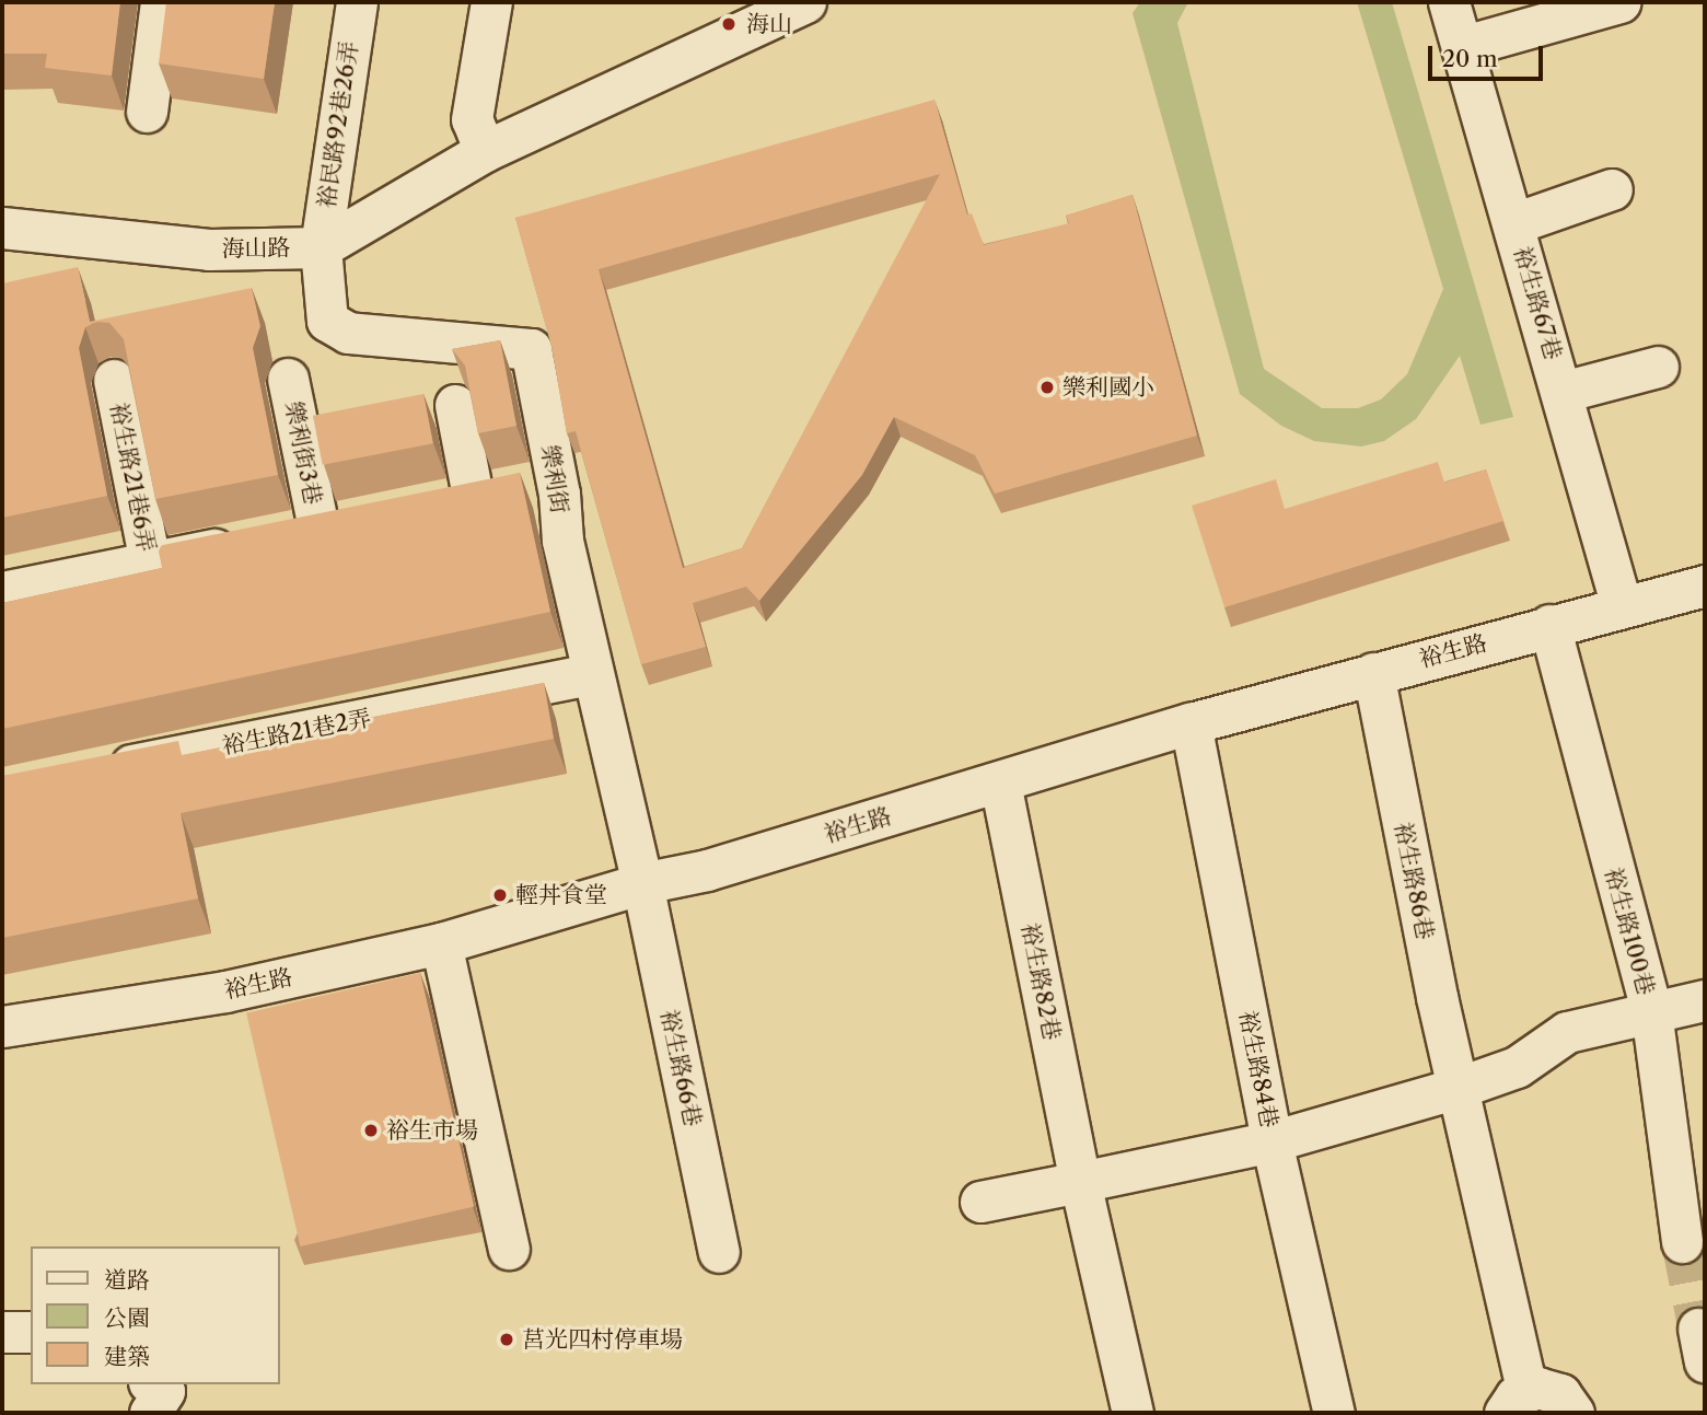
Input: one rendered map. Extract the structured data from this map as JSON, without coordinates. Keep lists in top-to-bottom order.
{
  "streets": {
    "street": [
      "裕民路92巷26弄",
      "海山路",
      "裕生路67巷",
      "樂利街3巷",
      "裕生路21巷6弄",
      "樂利街",
      "裕生路",
      "裕生路21巷2弄",
      "裕生路86巷",
      "裕生路100巷",
      "裕生路82巷",
      "裕生路66巷",
      "裕生路84巷"
    ]
  },
  "crossings": [
    ["裕民路92巷26弄", "海山路"],
    ["裕民路92巷26弄", "樂利街"],
    ["海山路", "樂利街"],
    ["裕生路67巷", "裕生路"],
    ["樂利街3巷", "裕生路21巷6弄"],
    ["樂利街", "裕生路"],
    ["樂利街", "裕生路21巷2弄"],
    ["樂利街", "裕生路66巷"],
    ["裕生路", "裕生路86巷"],
    ["裕生路", "裕生路100巷"],
    ["裕生路", "裕生路82巷"],
    ["裕生路", "裕生路66巷"],
    ["裕生路", "裕生路84巷"]
  ],
  "places": [
    "海山",
    "樂利國小",
    "輕丼食堂",
    "裕生市場",
    "莒光四村停車場"
  ],
  "legend": ["道路", "公園", "建築"],
  "scale_bar": "20 m"
}
